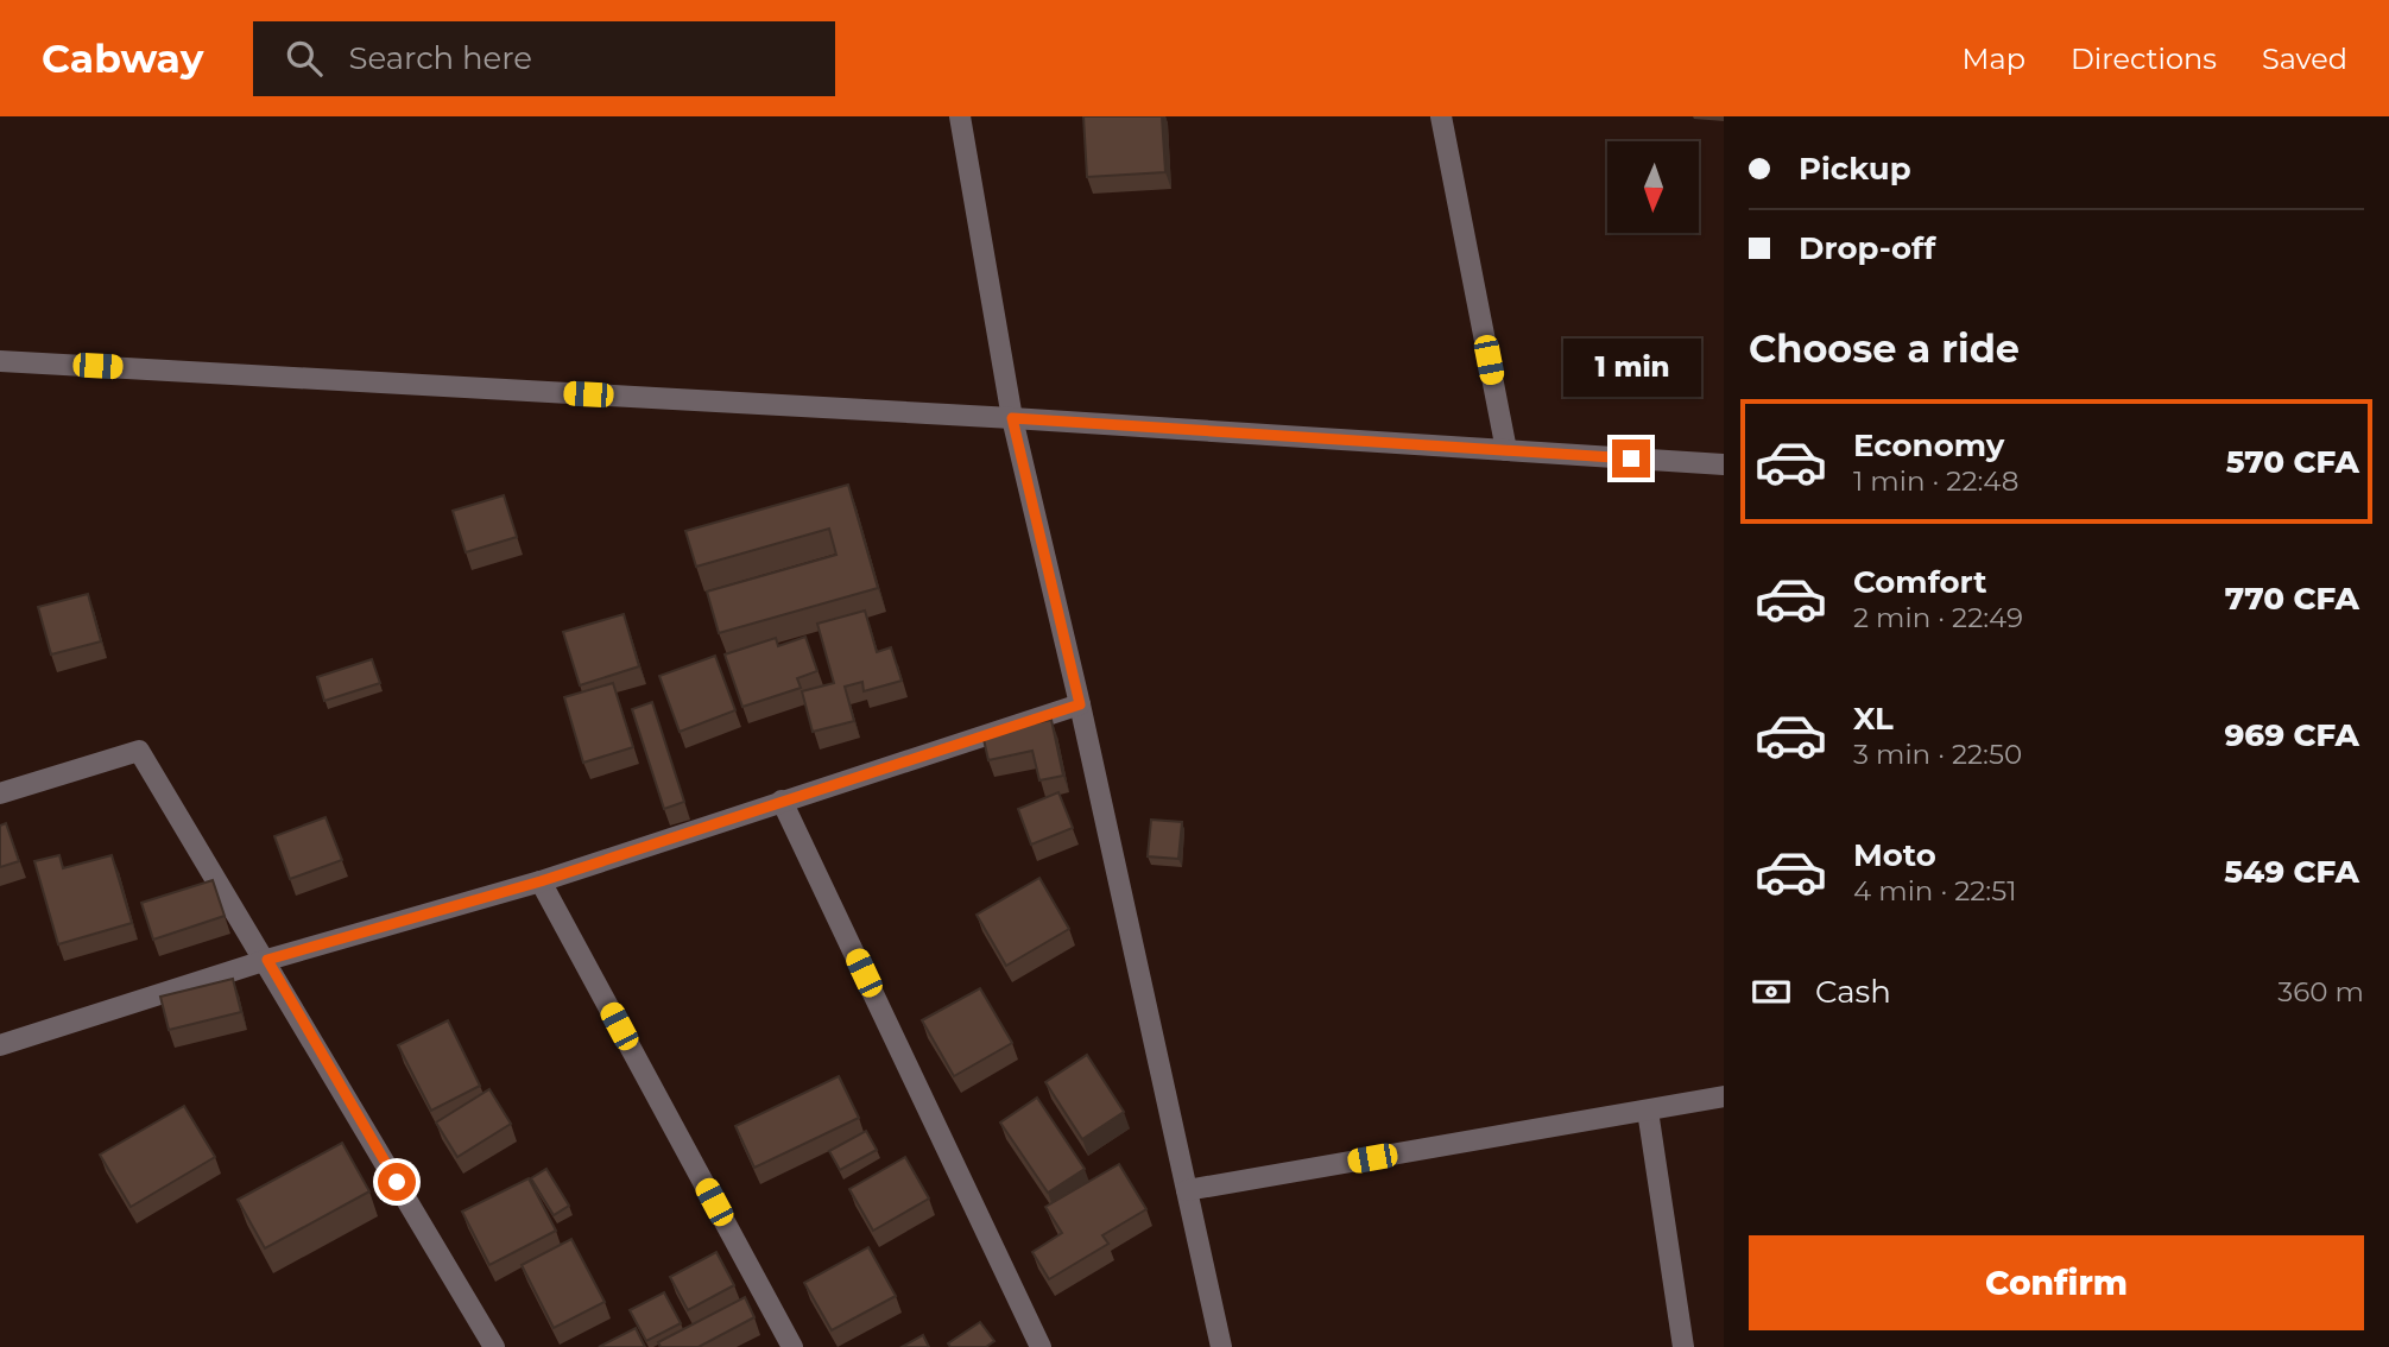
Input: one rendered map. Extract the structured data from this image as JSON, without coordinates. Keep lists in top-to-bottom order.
{
  "north": "bottom",
  "page": {
    "header": "Cabway",
    "search": "Search here",
    "nav": ["Map", "Directions", "Saved"],
    "banner": ["Pickup", "Drop-off"],
    "heading": "Choose a ride",
    "bubble": "1 min",
    "list": [
      {
        "name": "Economy",
        "note": "1 min · 22:48",
        "value": "570 CFA"
      },
      {
        "name": "Comfort",
        "note": "2 min · 22:49",
        "value": "770 CFA"
      },
      {
        "name": "XL",
        "note": "3 min · 22:50",
        "value": "969 CFA"
      },
      {
        "name": "Moto",
        "note": "4 min · 22:51",
        "value": "549 CFA"
      }
    ],
    "pay": ["Cash", "360 m"],
    "buttons": "Confirm"
  }
}
